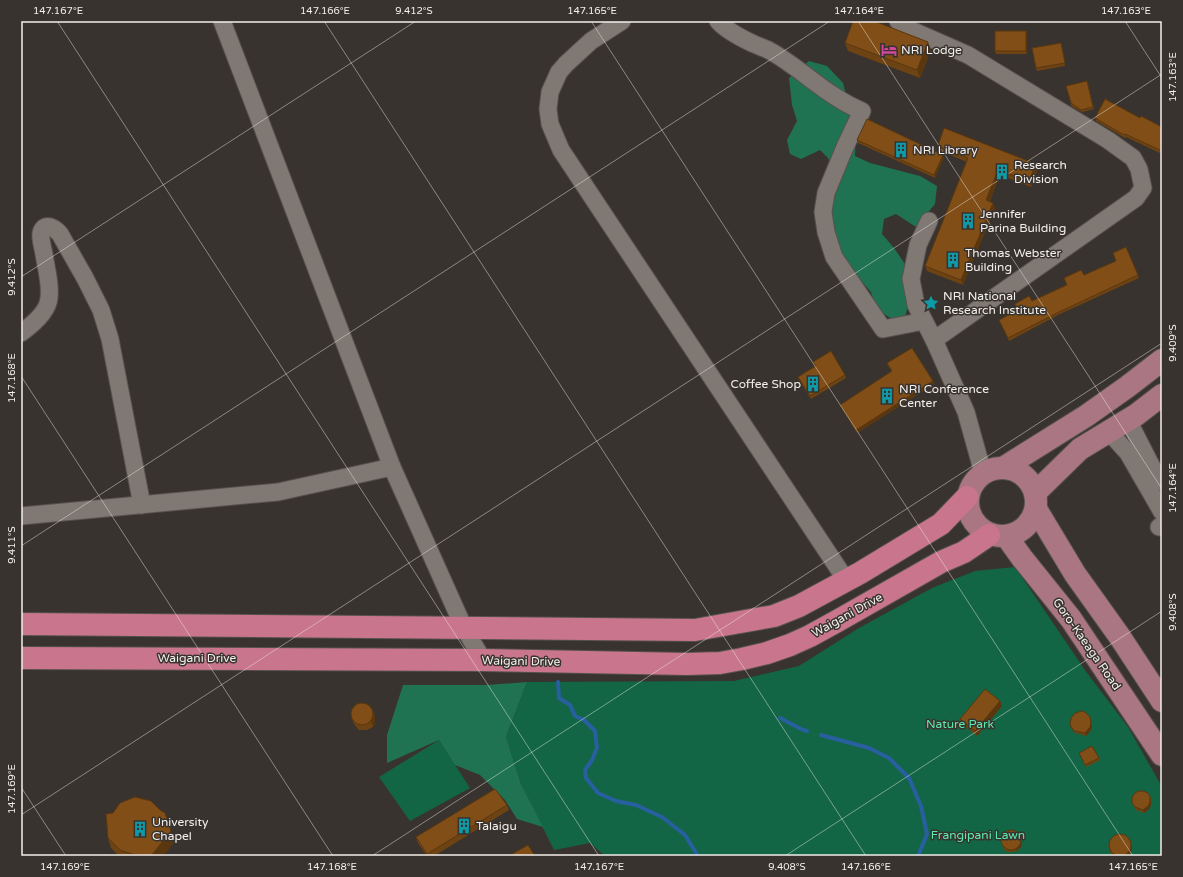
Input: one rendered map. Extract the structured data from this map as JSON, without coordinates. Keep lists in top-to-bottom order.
{
  "streets": {
    "highway": ["Waigani Drive"],
    "main road": ["Goro-Kaeaga Road"]
  },
  "crossings": [
    ["Waigani Drive", "Goro-Kaeaga Road"]
  ],
  "parks": ["Nature Park", "Frangipani Lawn"],
  "places": {
    "hotel": ["NRI Lodge"],
    "building": [
      "NRI Library",
      "Research Division",
      "Jennifer Parina Building",
      "Thomas Webster Building",
      "Coffee Shop",
      "NRI Conference Center",
      "Talaigu",
      "University Chapel"
    ],
    "place": ["NRI National Research Institute"]
  },
  "coordinates": [
    "147.167°E",
    "147.166°E",
    "9.412°S",
    "147.165°E",
    "147.164°E",
    "147.163°E",
    "9.409°S",
    "147.168°E",
    "9.411°S",
    "9.408°S",
    "147.169°E"
  ]
}
